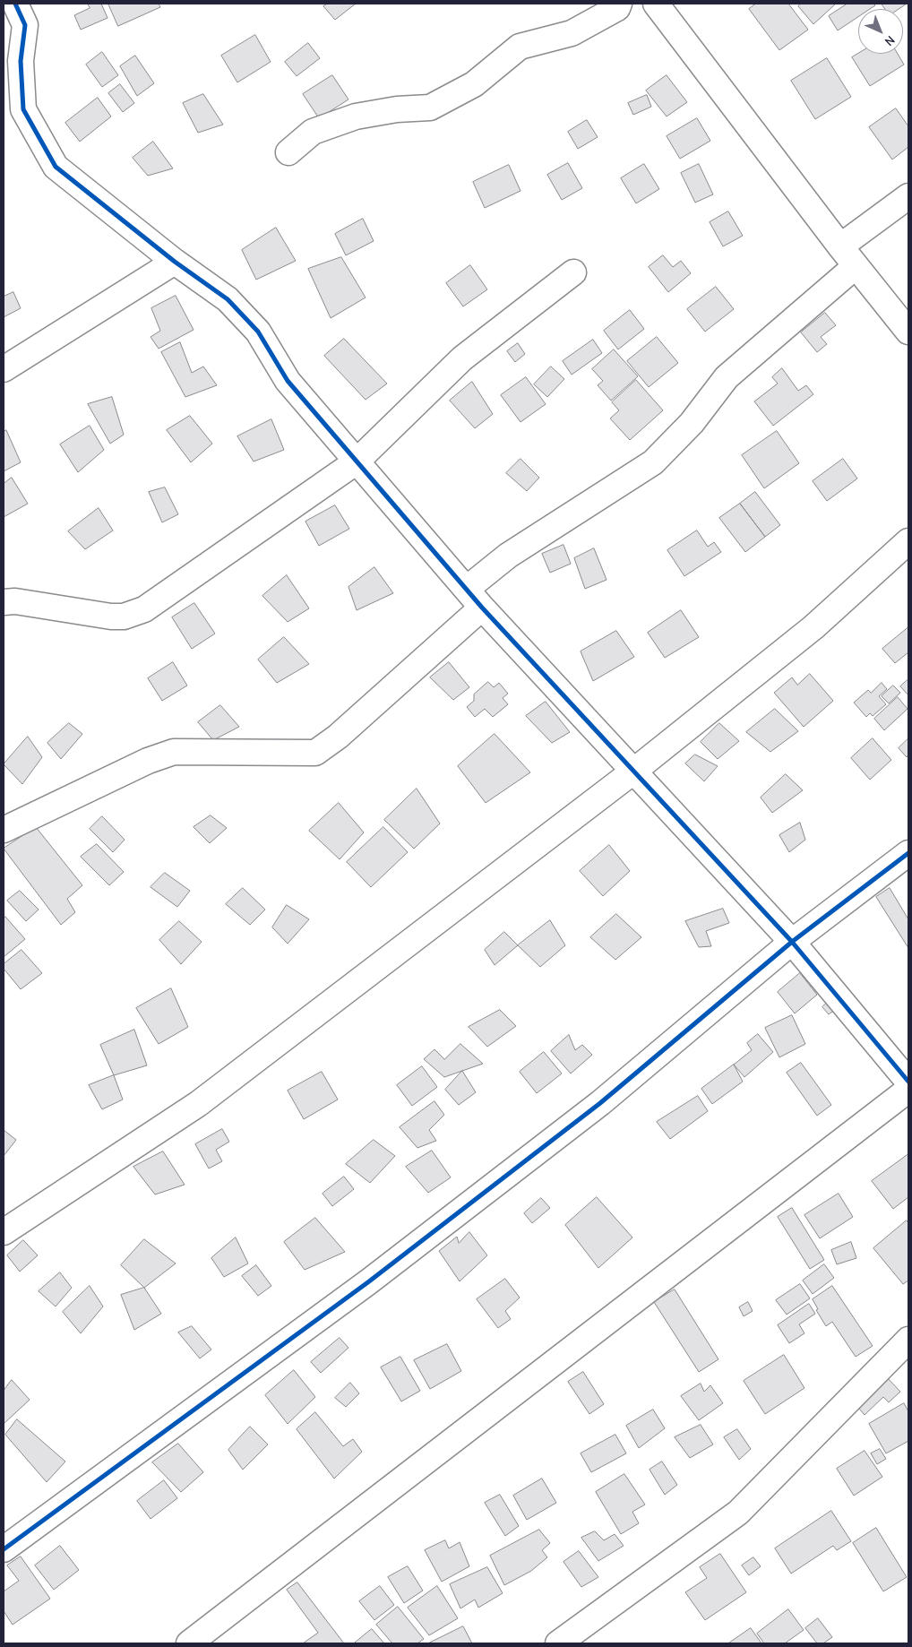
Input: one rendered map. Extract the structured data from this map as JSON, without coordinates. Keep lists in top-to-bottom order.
{
  "north": "bottom right"
}
